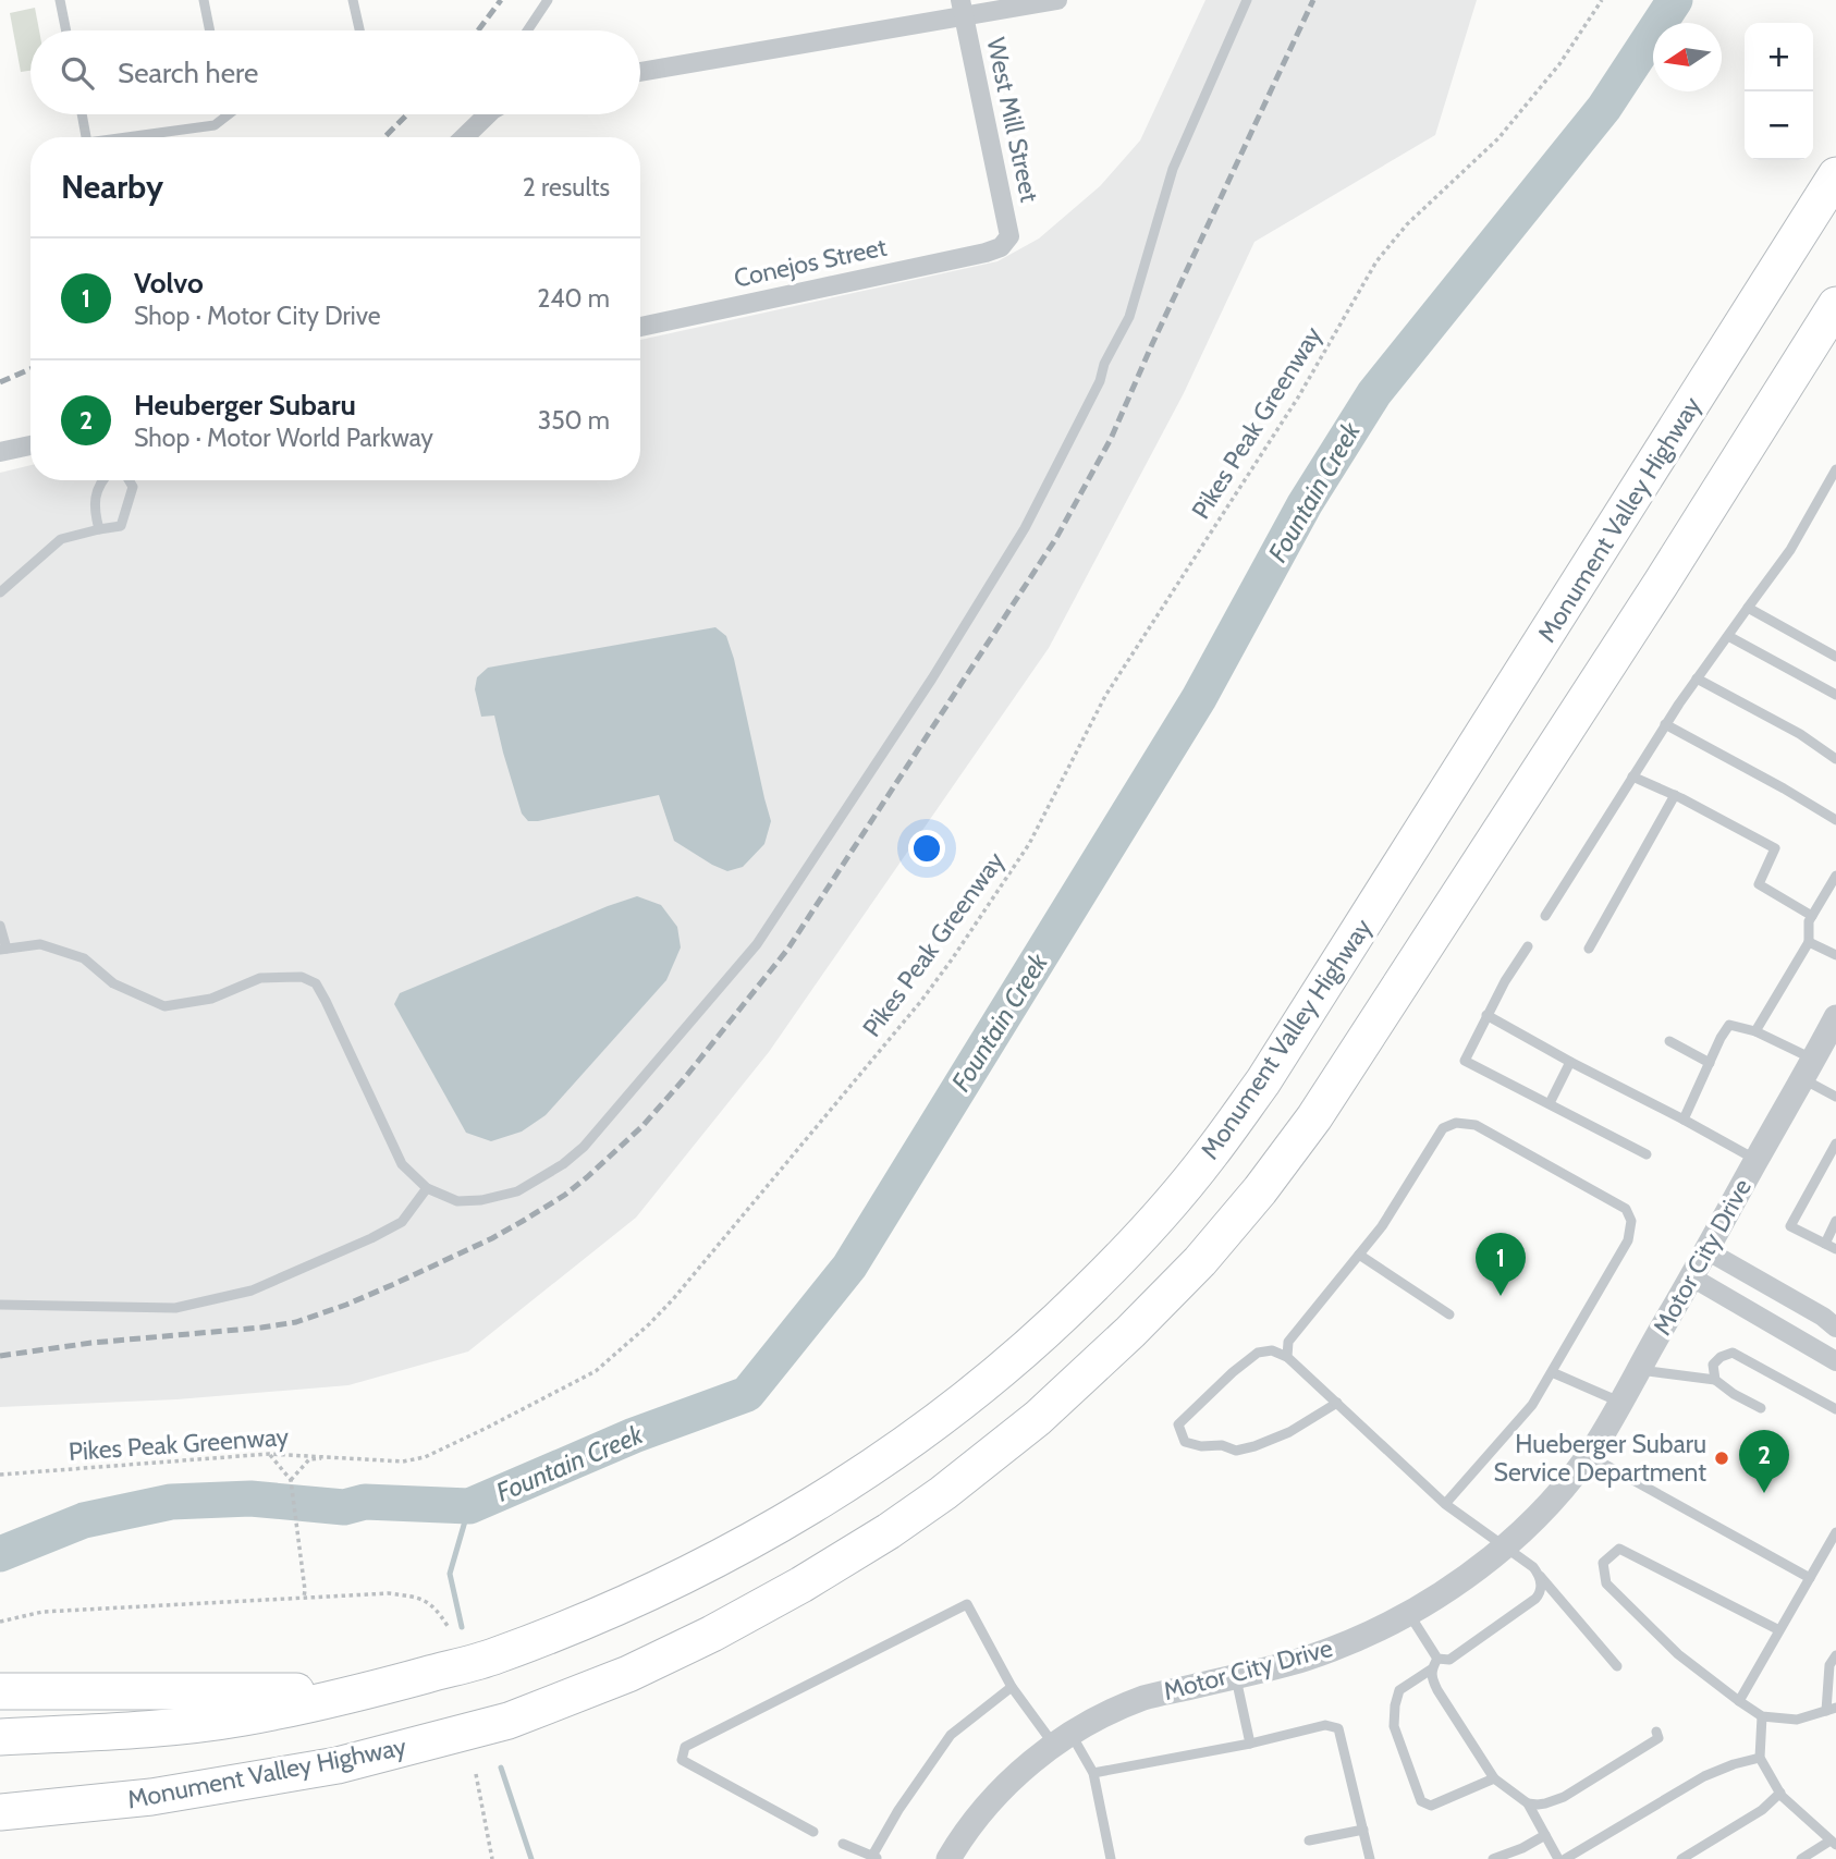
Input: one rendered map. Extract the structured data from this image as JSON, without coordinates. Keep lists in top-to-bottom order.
{
  "streets": {
    "highway": ["Monument Valley Highway"],
    "street": ["West Mill Street", "Conejos Street", "Motor City Drive"],
    "path": ["Pikes Peak Greenway"]
  },
  "crossings": [
    ["West Mill Street", "Conejos Street"]
  ],
  "water": ["Fountain Creek"],
  "places": ["Hueberger Subaru Service Department"],
  "north": "left",
  "page": {
    "map_buttons": ["+", "−"],
    "search": "Search here",
    "heading": ["Nearby", "2 results"],
    "list": [
      {
        "mark": "1",
        "name": "Volvo",
        "note": "Shop · Motor City Drive",
        "value": "240 m"
      },
      {
        "mark": "2",
        "name": "Heuberger Subaru",
        "note": "Shop · Motor World Parkway",
        "value": "350 m"
      }
    ],
    "pins": ["1", "2"]
  }
}
